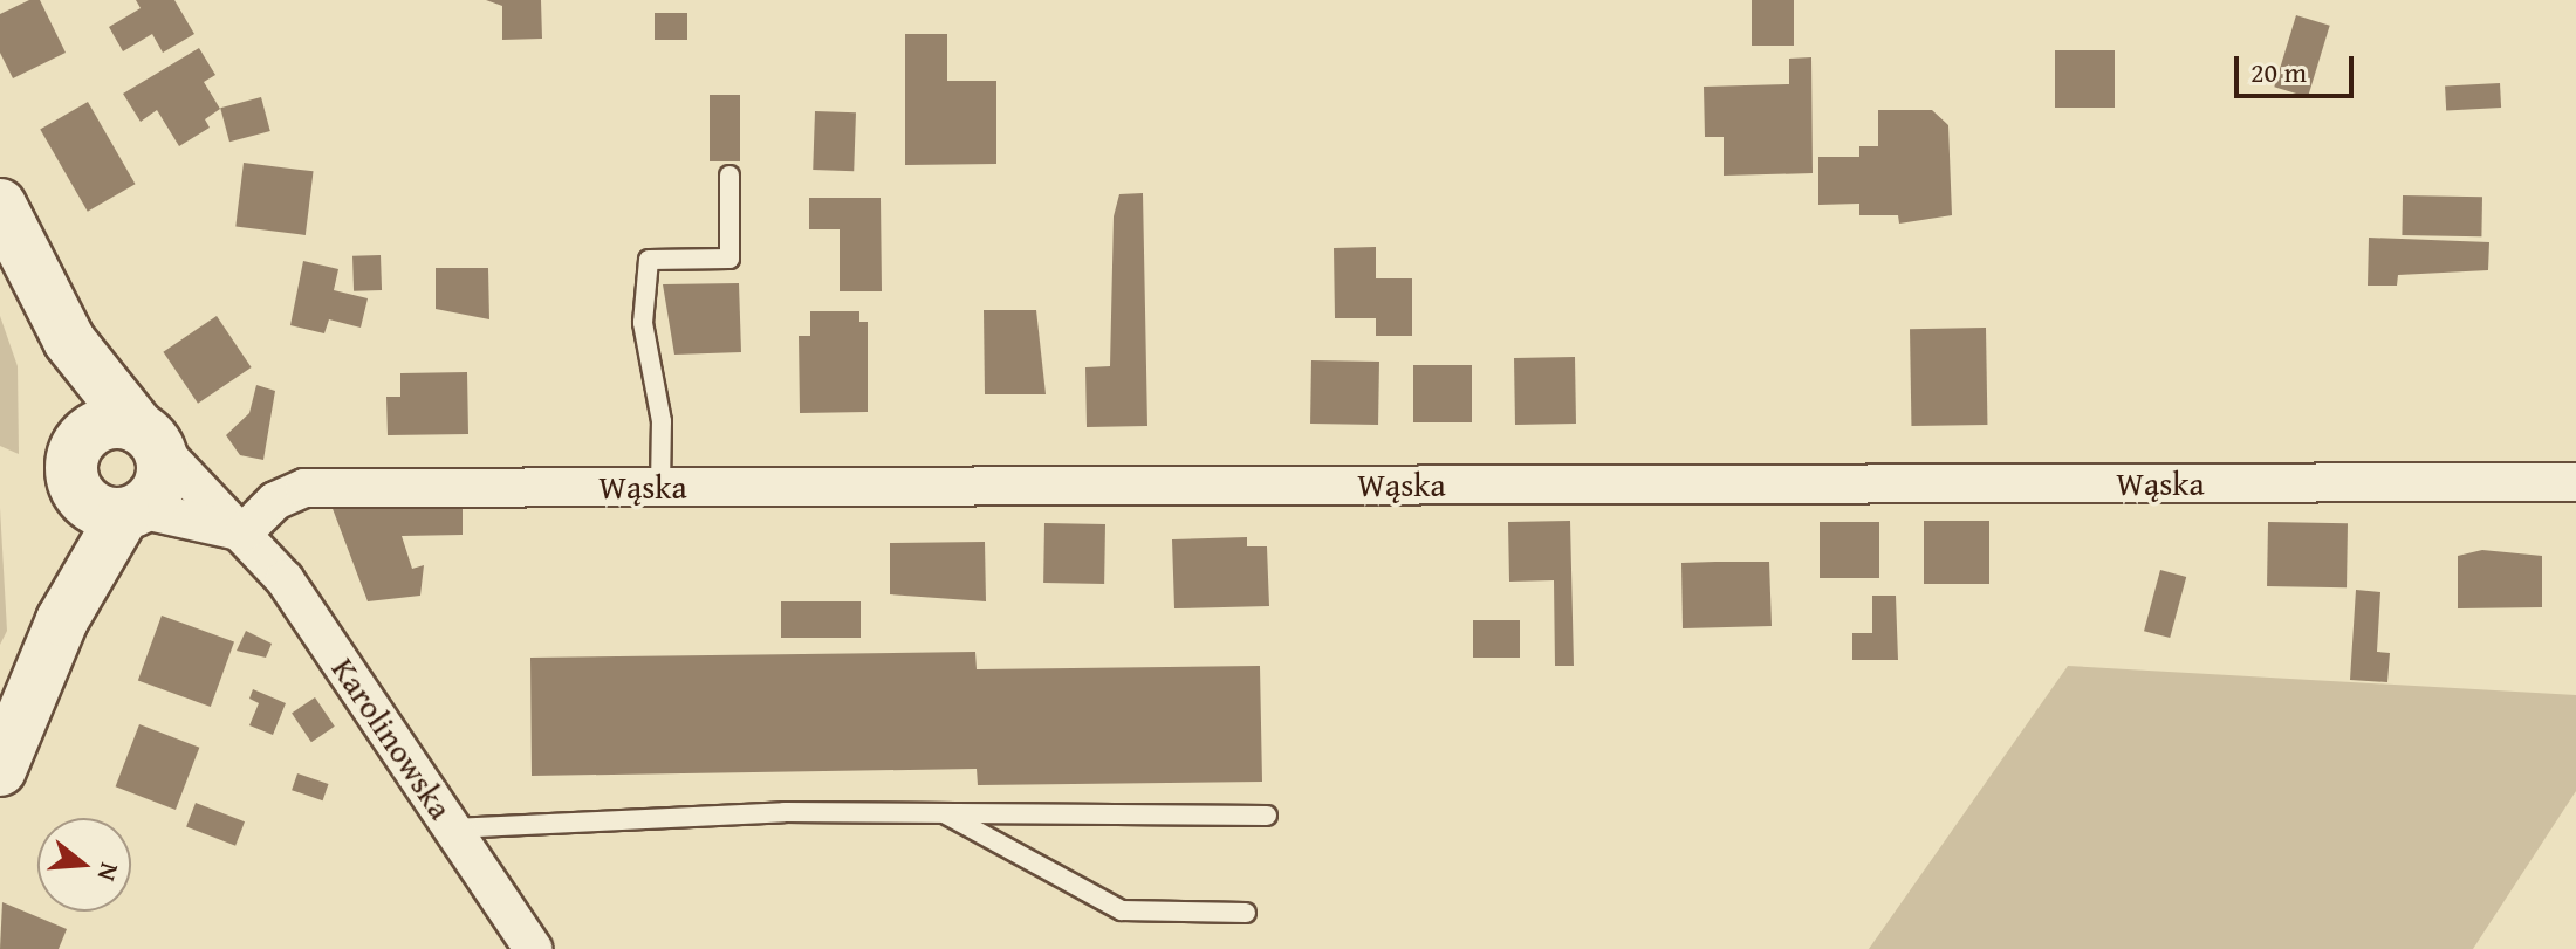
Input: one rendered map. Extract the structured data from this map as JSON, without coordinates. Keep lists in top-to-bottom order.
{
  "streets": {
    "street": ["Wąska", "Karolinowska"]
  },
  "crossings": [
    ["Wąska", "Karolinowska"]
  ],
  "scale_bar": "20 m",
  "north": "right"
}
